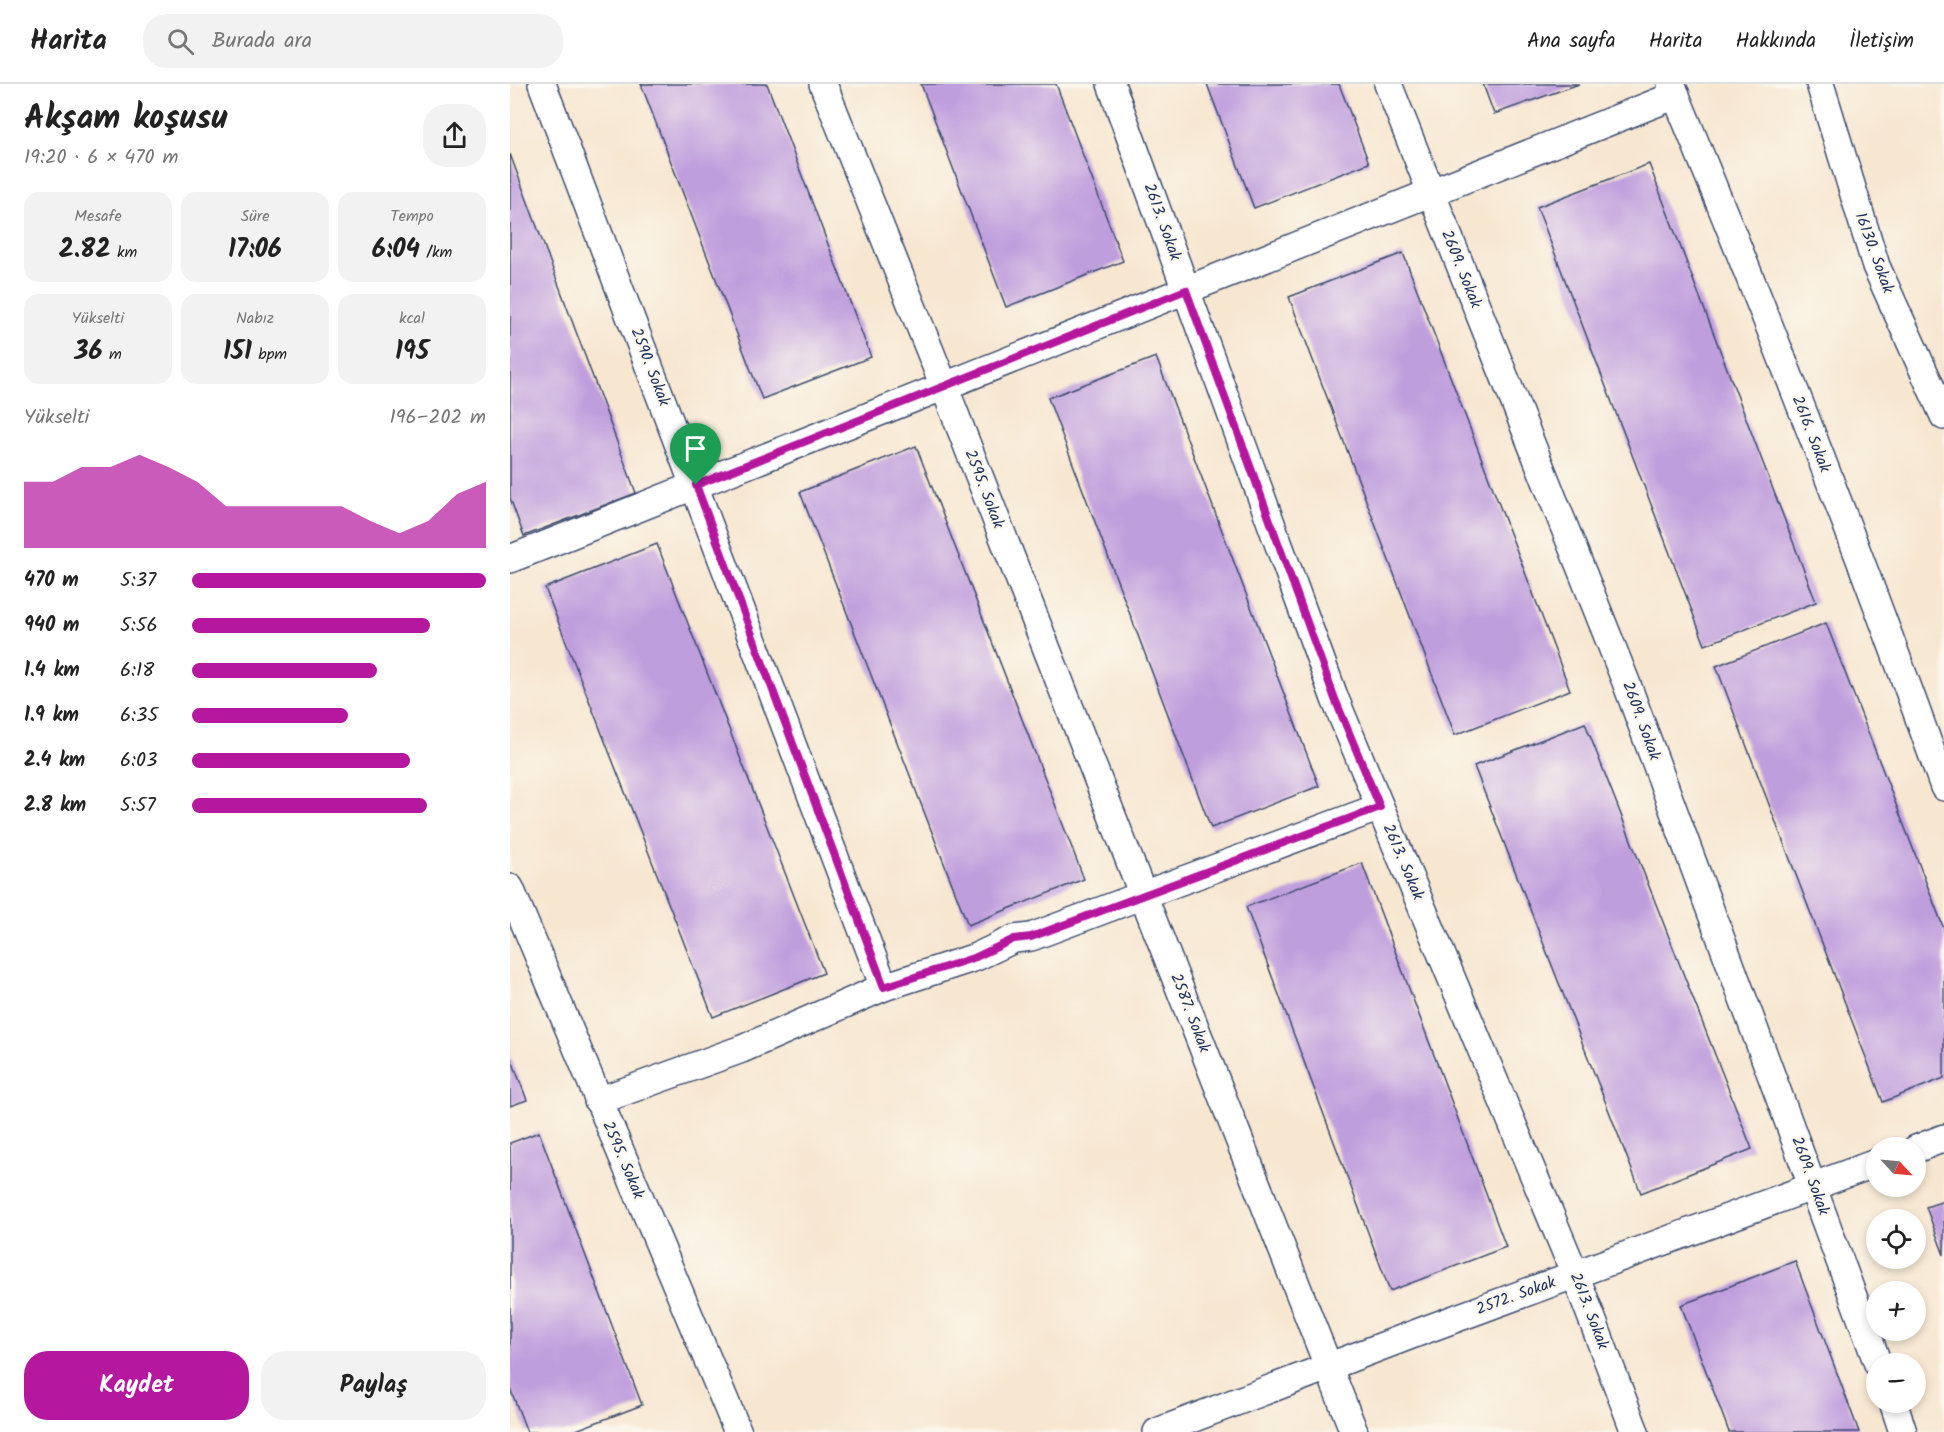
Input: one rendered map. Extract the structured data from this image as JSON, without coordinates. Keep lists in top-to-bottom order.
{
  "streets": {
    "street": [
      "2613. Sokak",
      "16130. Sokak",
      "2609. Sokak",
      "2590. Sokak",
      "2616. Sokak",
      "2595. Sokak",
      "2587. Sokak",
      "2572. Sokak"
    ]
  },
  "crossings": [
    ["2613. Sokak", "2572. Sokak"],
    ["2609. Sokak", "2572. Sokak"],
    ["2595. Sokak", "2587. Sokak"],
    ["2587. Sokak", "2572. Sokak"]
  ],
  "north": "bottom right",
  "page": {
    "header": "Harita",
    "search": "Burada ara",
    "nav": [
      "Ana sayfa",
      "Harita",
      "Hakkında",
      "İletişim"
    ],
    "heading": ["Akşam koşusu", "19:20 · 6 × 470 m"],
    "stats": [
      ["Mesafe", "2.82 km"],
      ["Süre", "17:06"],
      ["Tempo", "6:04 /km"],
      ["Yükselti", "36 m"],
      ["Nabız", "151 bpm"],
      ["kcal", "195"]
    ],
    "chart": ["Yükselti", "196–202 m"],
    "list": [
      {
        "name": "470 m",
        "note": "5:37"
      },
      {
        "name": "940 m",
        "note": "5:56"
      },
      {
        "name": "1.4 km",
        "note": "6:18"
      },
      {
        "name": "1.9 km",
        "note": "6:35"
      },
      {
        "name": "2.4 km",
        "note": "6:03"
      },
      {
        "name": "2.8 km",
        "note": "5:57"
      }
    ],
    "map_buttons": ["+", "−"],
    "buttons": ["Kaydet", "Paylaş"]
  }
}
